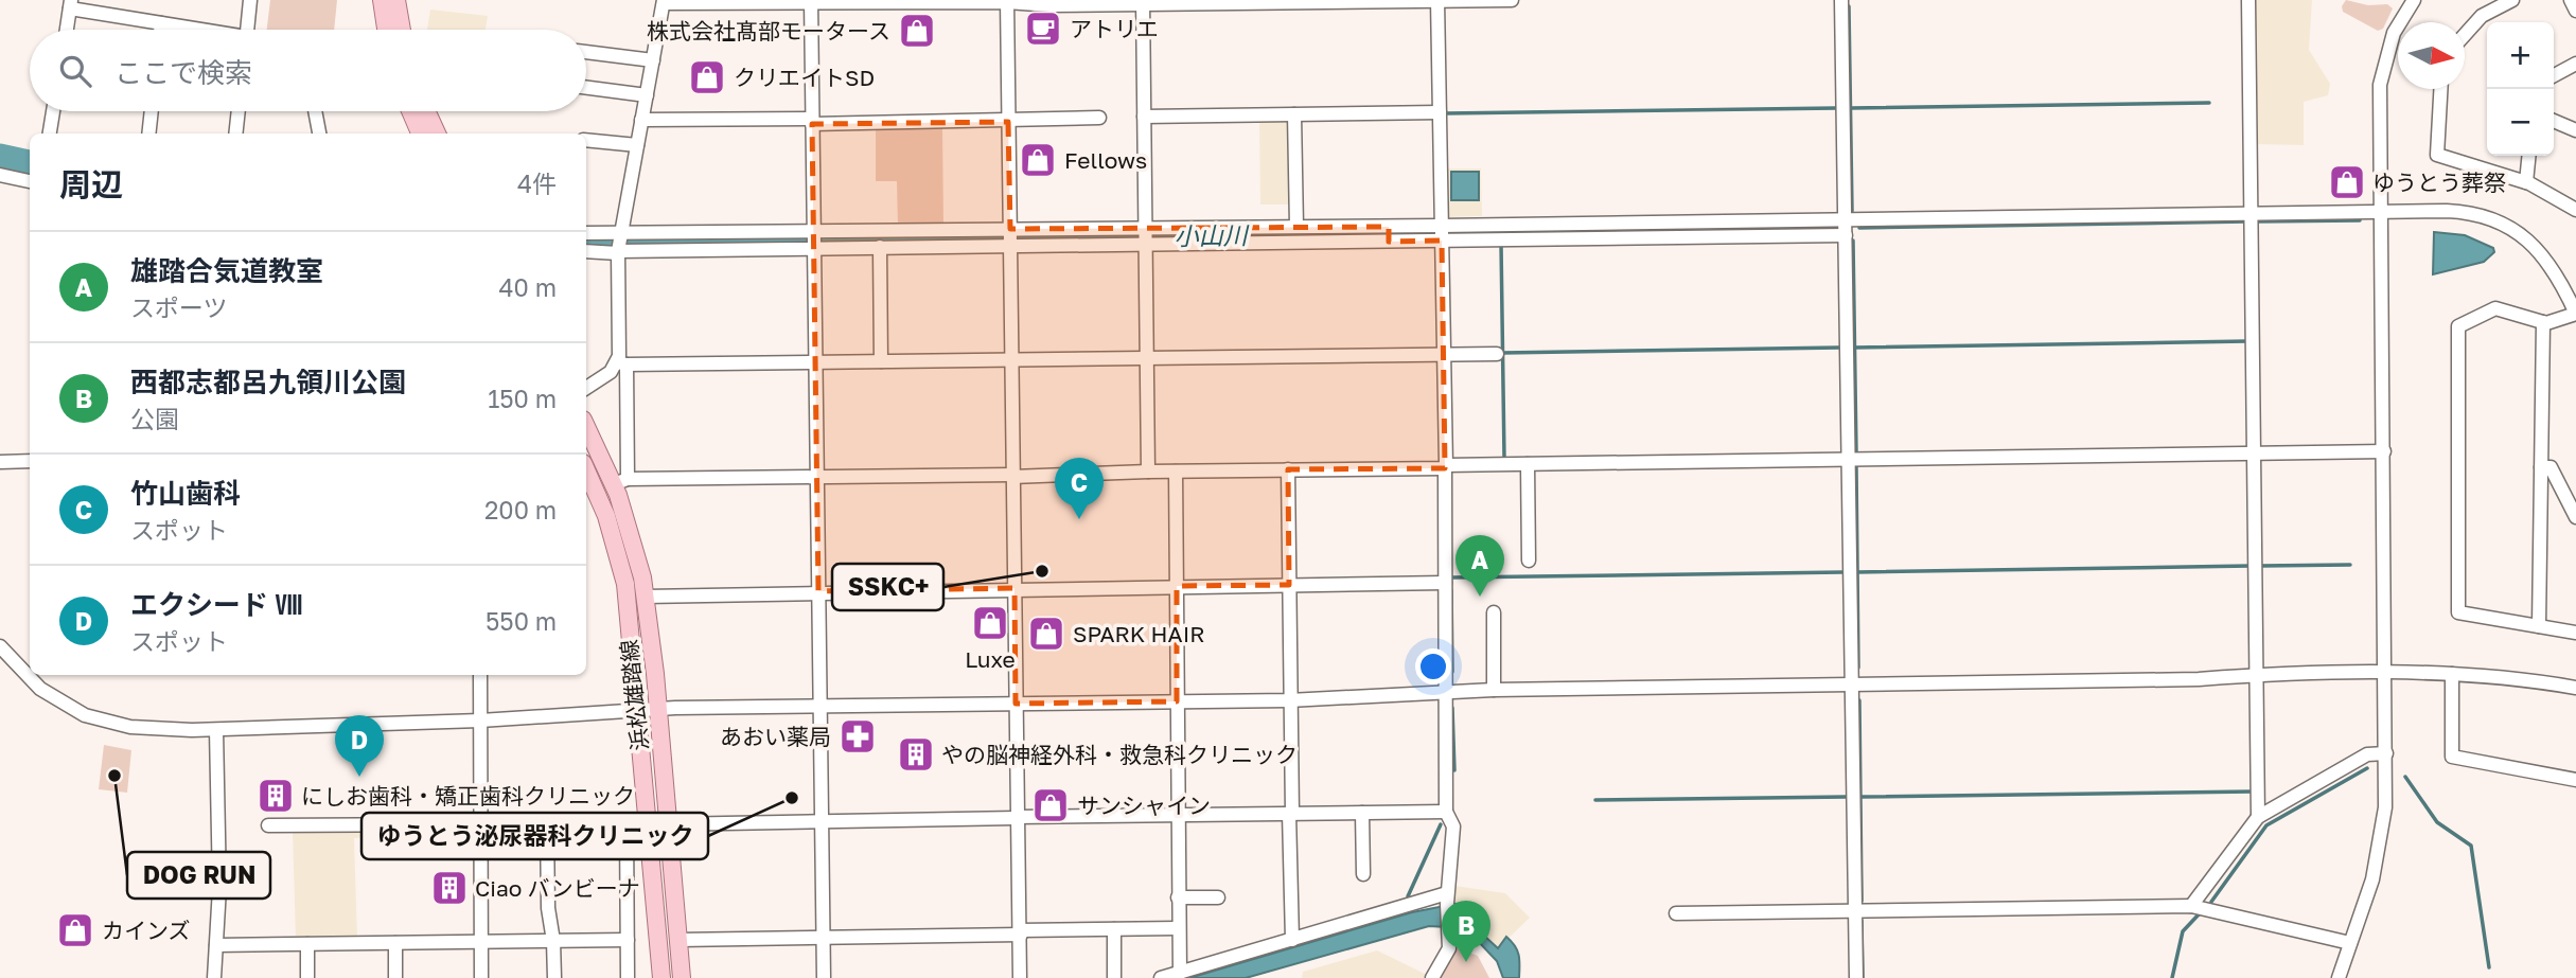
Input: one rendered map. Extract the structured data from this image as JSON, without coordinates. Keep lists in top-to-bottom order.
{
  "streets": {
    "main road": ["浜松雄踏線"]
  },
  "water": ["小山川"],
  "places": {
    "cafe": ["アトリエ"],
    "shop": [
      "株式会社髙部モータース",
      "クリエイトSD",
      "Fellows",
      "ゆうとう葬祭",
      "Luxe",
      "SPARK HAIR",
      "サンシャイン",
      "カインズ"
    ],
    "other": ["SSKC+", "DOG RUN", "ゆうとう泌尿器科クリニック"],
    "pharmacy": ["あおい薬局"],
    "building": ["やの脳神経外科・救急科クリニック", "にしお歯科・矯正歯科クリニック", "Ciao バンビーナ"]
  },
  "north": "right",
  "page": {
    "map_buttons": ["+", "−"],
    "search": "ここで検索",
    "heading": ["周辺", "4件"],
    "list": [
      {
        "mark": "A",
        "name": "雄踏合気道教室",
        "note": "スポーツ",
        "value": "40 m"
      },
      {
        "mark": "B",
        "name": "西都志都呂九領川公園",
        "note": "公園",
        "value": "150 m"
      },
      {
        "mark": "C",
        "name": "竹山歯科",
        "note": "スポット",
        "value": "200 m"
      },
      {
        "mark": "D",
        "name": "エクシード Ⅷ",
        "note": "スポット",
        "value": "550 m"
      }
    ],
    "pins": [
      "C",
      "A",
      "D",
      "B"
    ]
  }
}
